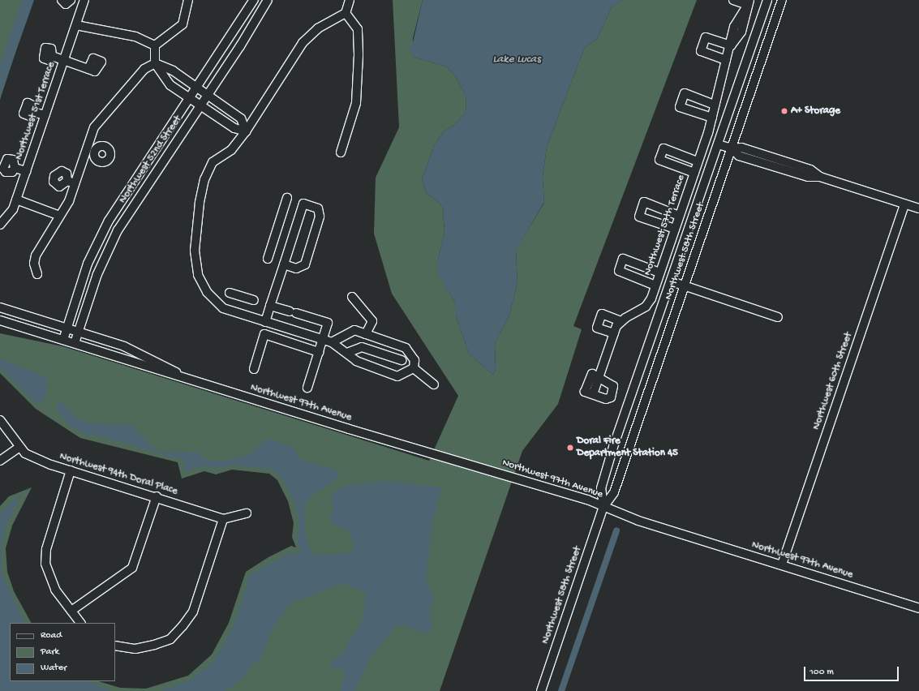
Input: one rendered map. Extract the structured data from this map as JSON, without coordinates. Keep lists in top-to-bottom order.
{
  "streets": {
    "street": [
      "Northwest 51st Terrace",
      "Northwest 52nd Street",
      "Northwest 57th Terrace",
      "Northwest 58th Street",
      "Northwest 60th Street",
      "Northwest 97th Avenue",
      "Northwest 94th Doral Place"
    ]
  },
  "crossings": [
    ["Northwest 52nd Street", "Northwest 97th Avenue"],
    ["Northwest 58th Street", "Northwest 97th Avenue"],
    ["Northwest 60th Street", "Northwest 97th Avenue"]
  ],
  "water": ["Lake Lucas"],
  "places": ["A+ Storage", "Doral Fire Department Station 45"],
  "legend": ["Road", "Park", "Water"],
  "scale_bar": "100 m"
}
